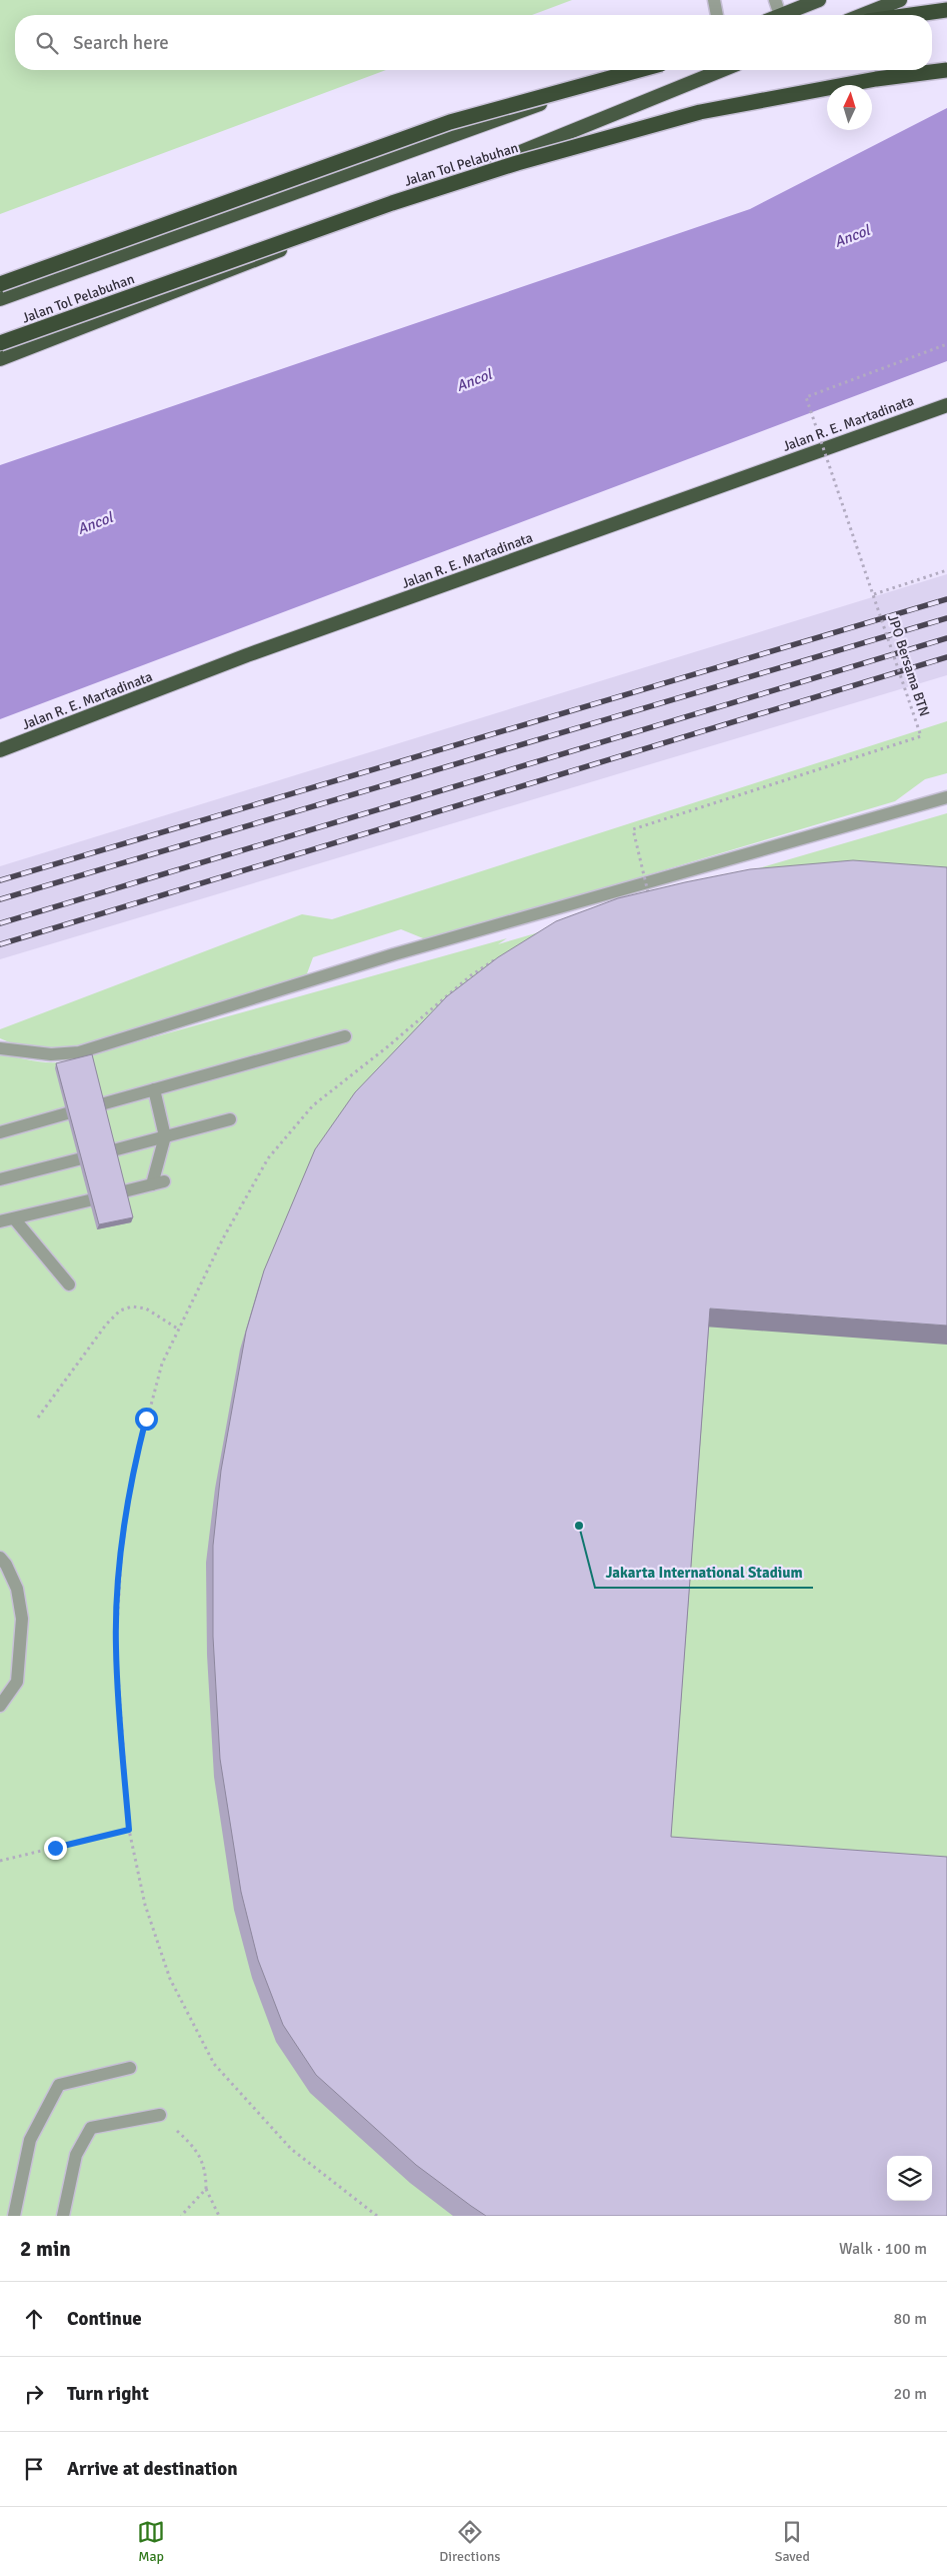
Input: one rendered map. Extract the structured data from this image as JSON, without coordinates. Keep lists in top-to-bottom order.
{
  "streets": {
    "highway": ["Jalan Tol Pelabuhan", "Jalan R. E. Martadinata"],
    "path": ["JPO Bersama BTN"]
  },
  "water": ["Ancol"],
  "places": ["Jakarta International Stadium"],
  "north": "top",
  "page": {
    "search": "Search here",
    "heading": ["2 min", "Walk · 100 m"],
    "list": [
      ["Continue", "80 m"],
      ["Turn right", "20 m"],
      "Arrive at destination"
    ],
    "nav": ["Map", "Directions", "Saved"]
  }
}
